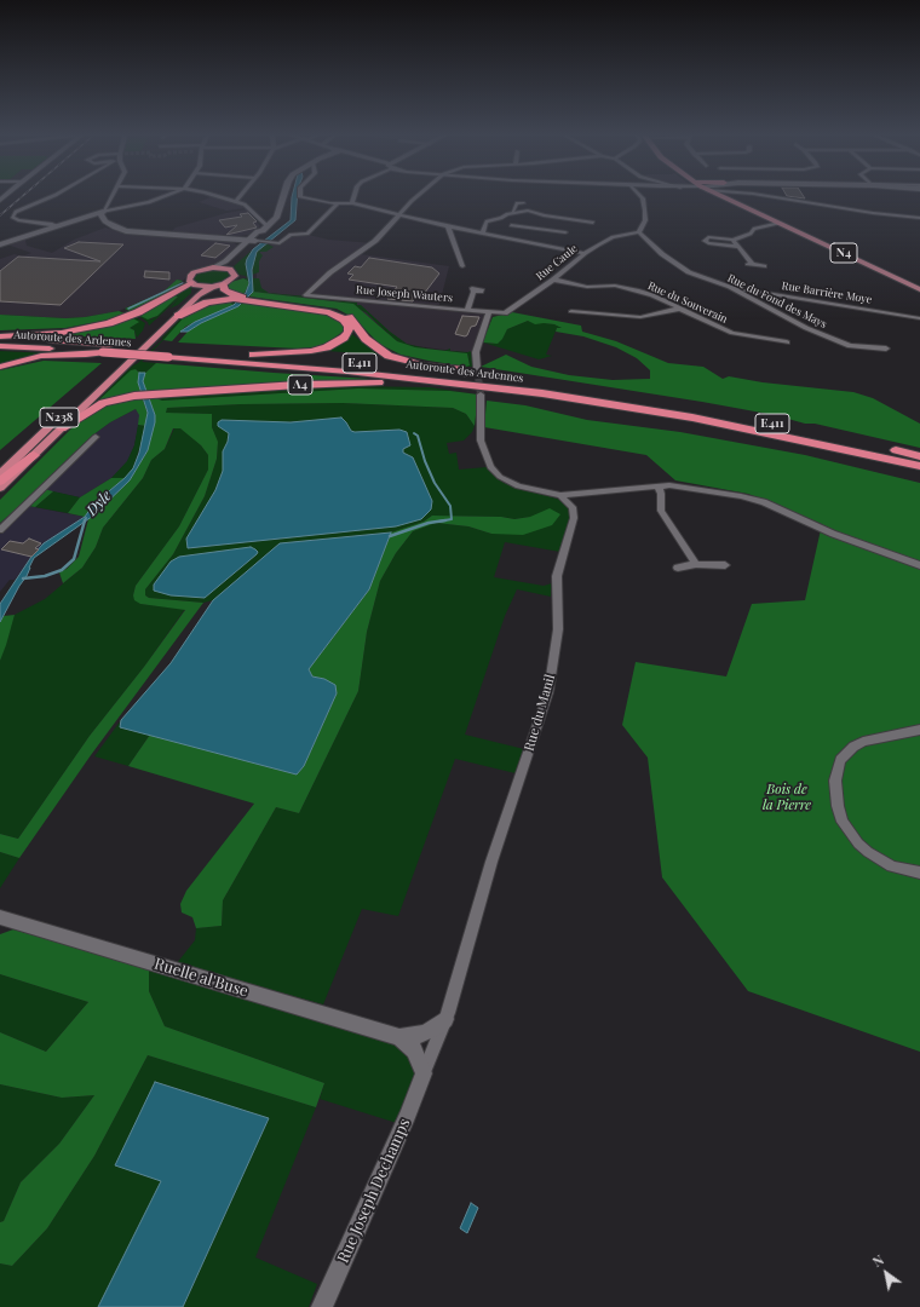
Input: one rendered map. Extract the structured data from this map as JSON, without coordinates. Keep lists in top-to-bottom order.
{
  "streets": {
    "highway": [
      "Autoroute des Ardennes",
      "E411",
      "A4",
      "N238"
    ],
    "main road": ["N4"],
    "street": [
      "Rue Caule",
      "Rue Barrière Moye",
      "Rue Joseph Wauters",
      "Rue du Fond des Mays",
      "Rue du Souverain",
      "Rue du Manil",
      "Ruelle al'Buse",
      "Rue Joseph Dechamps"
    ]
  },
  "crossings": [
    ["Rue Caule", "Rue Joseph Wauters"],
    ["Rue Caule", "Rue du Fond des Mays"],
    ["Rue Caule", "Rue du Souverain"],
    ["Rue Barrière Moye", "Rue du Fond des Mays"],
    ["Autoroute des Ardennes", "A4"],
    ["A4", "N238"],
    ["Rue du Manil", "Ruelle al'Buse"],
    ["Rue du Manil", "Rue Joseph Dechamps"]
  ],
  "water": ["Dyle"],
  "parks": ["Bois de la Pierre"],
  "north": "top left"
}
